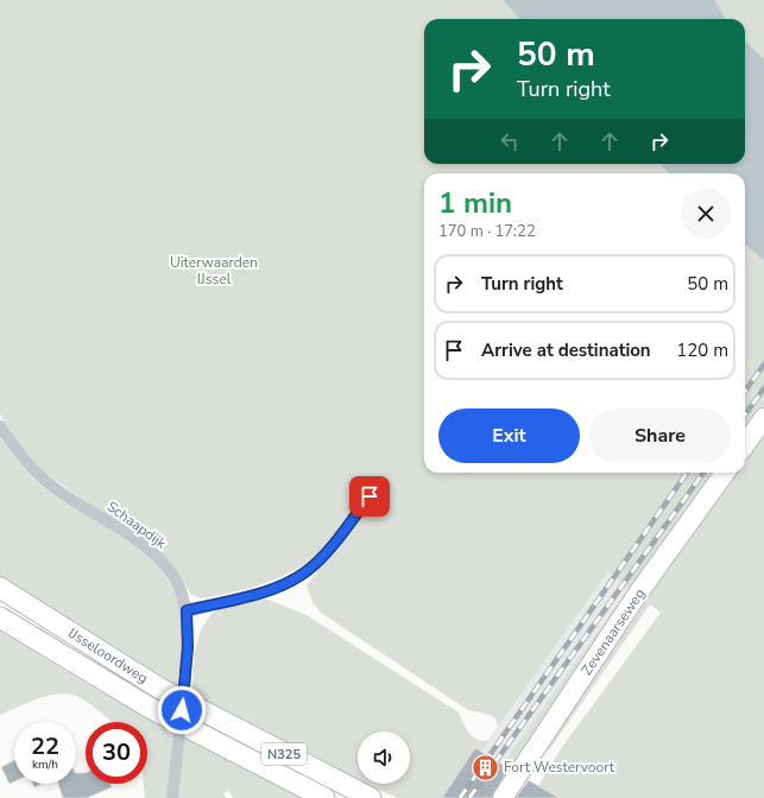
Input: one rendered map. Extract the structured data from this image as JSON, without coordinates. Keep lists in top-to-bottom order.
{
  "streets": {
    "highway": ["IJsseloordweg", "N325"],
    "main road": ["Zevenaarseweg"],
    "street": ["Schaapdijk"]
  },
  "parks": ["Uiterwaarden IJssel"],
  "places": {
    "building": ["Fort Westervoort"]
  },
  "page": {
    "turn": ["50 m", "Turn right"],
    "heading": ["1 min", "170 m · 17:22"],
    "list": [
      {
        "name": "Turn right",
        "value": "50 m"
      },
      {
        "name": "Arrive at destination",
        "value": "120 m"
      }
    ],
    "buttons": ["Exit", "Share"],
    "speed": "22 km/h",
    "limit": "30"
  }
}
